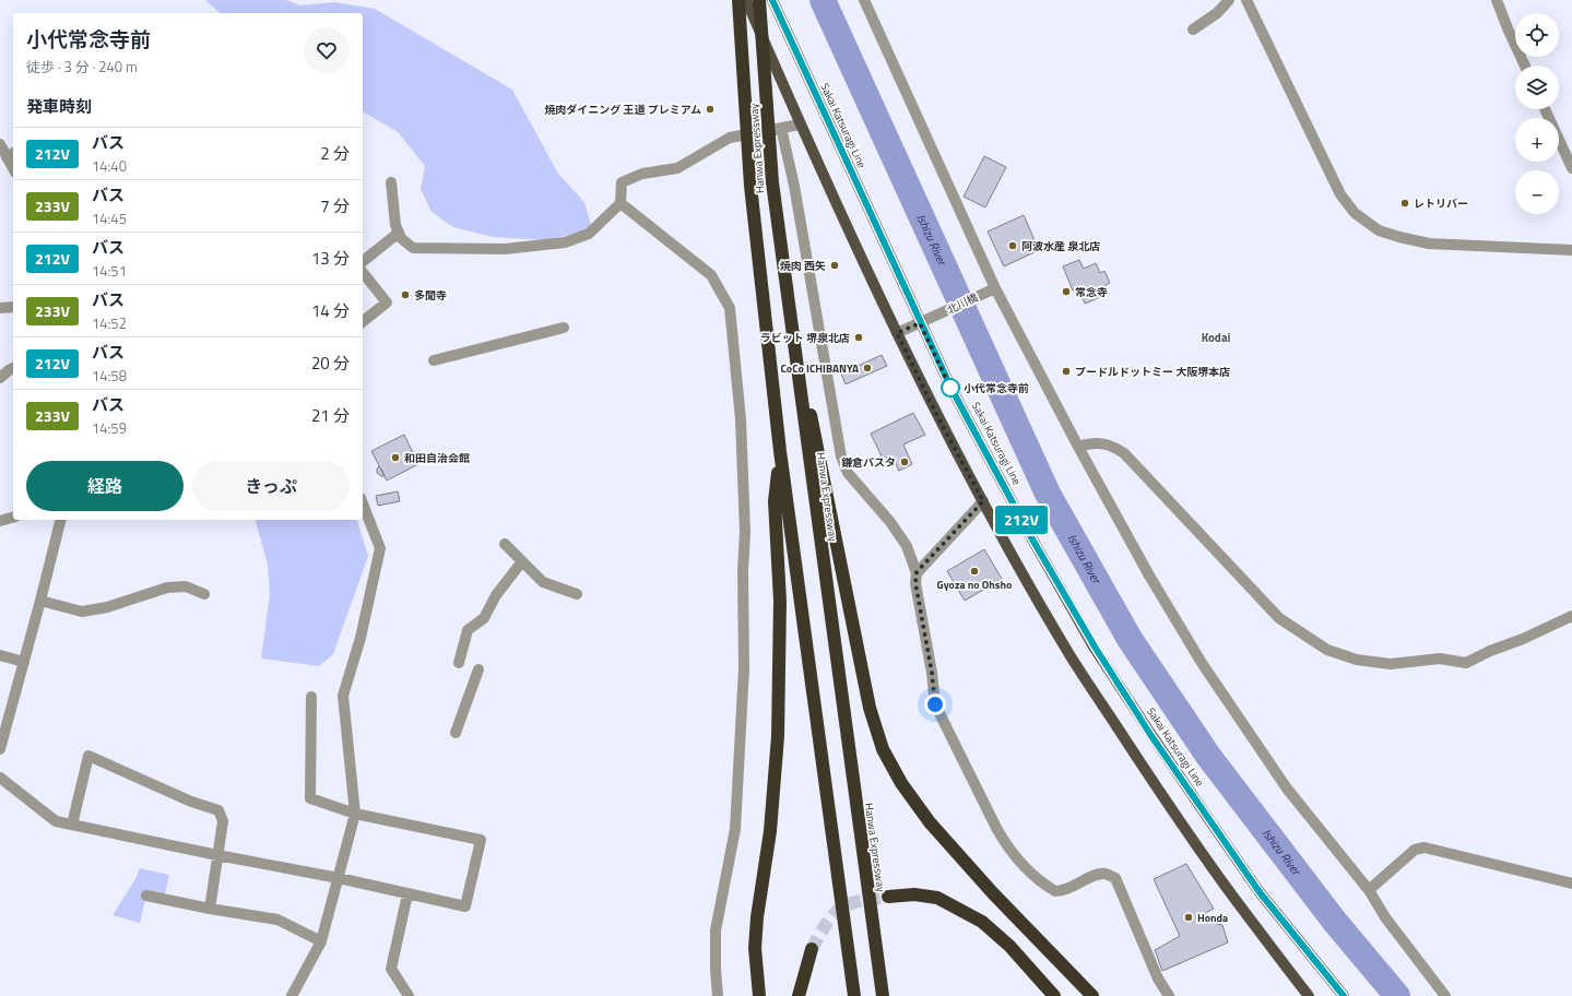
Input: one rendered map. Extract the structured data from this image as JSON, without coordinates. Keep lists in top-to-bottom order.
{
  "streets": {
    "highway": ["Hanwa Expressway"],
    "main road": ["Sakai Katsuragi Line"],
    "street": ["北川橋"]
  },
  "crossings": [
    ["Sakai Katsuragi Line", "北川橋"]
  ],
  "districts": ["Kodai"],
  "water": ["Ishizu River"],
  "places": [
    "焼肉ダイニング 王道 プレミアム",
    "レトリバー",
    "阿波水産 泉北店",
    "焼肉 西矢",
    "常念寺",
    "多聞寺",
    "ラビット 堺泉北店",
    "CoCo ICHIBANYA",
    "プードルドットミー 大阪堺本店",
    "小代常念寺前",
    "和田自治会館",
    "鎌倉パスタ",
    "Gyoza no Ohsho",
    "Honda"
  ],
  "lines": ["bus line 212V"],
  "page": {
    "on_map": "212V",
    "map_buttons": ["+", "−"],
    "heading": [
      ["小代常念寺前", "徒歩 · 3 分 · 240 m"],
      "発車時刻"
    ],
    "list": [
      {
        "mark": "212V",
        "name": "バス",
        "note": "14:40",
        "value": "2 分"
      },
      {
        "mark": "233V",
        "name": "バス",
        "note": "14:45",
        "value": "7 分"
      },
      {
        "mark": "212V",
        "name": "バス",
        "note": "14:51",
        "value": "13 分"
      },
      {
        "mark": "233V",
        "name": "バス",
        "note": "14:52",
        "value": "14 分"
      },
      {
        "mark": "212V",
        "name": "バス",
        "note": "14:58",
        "value": "20 分"
      },
      {
        "mark": "233V",
        "name": "バス",
        "note": "14:59",
        "value": "21 分"
      }
    ],
    "buttons": ["経路", "きっぷ"]
  }
}
